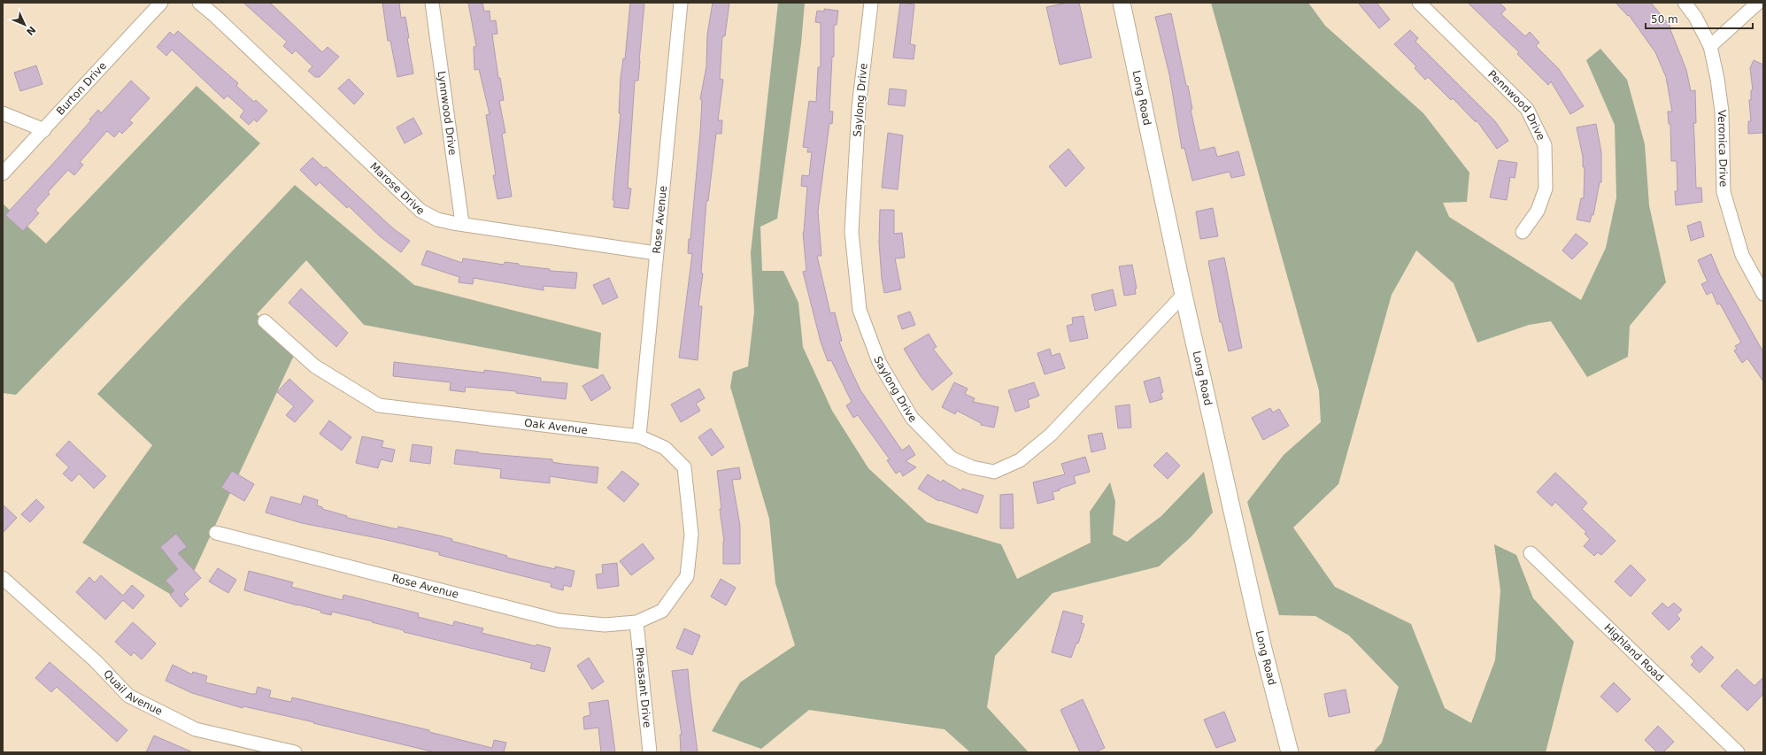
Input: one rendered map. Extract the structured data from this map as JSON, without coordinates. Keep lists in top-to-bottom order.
{
  "streets": {
    "street": [
      "Burton Drive",
      "Long Road",
      "Saylong Drive",
      "Pennwood Drive",
      "Lynnwood Drive",
      "Veronica Drive",
      "Marose Drive",
      "Rose Avenue",
      "Oak Avenue",
      "Highland Road",
      "Pheasant Drive",
      "Quail Avenue"
    ]
  },
  "crossings": [
    ["Long Road", "Saylong Drive"],
    ["Lynnwood Drive", "Marose Drive"],
    ["Marose Drive", "Rose Avenue"],
    ["Rose Avenue", "Oak Avenue"],
    ["Rose Avenue", "Pheasant Drive"],
    ["Oak Avenue", "Pheasant Drive"]
  ],
  "scale_bar": "50 m",
  "north": "bottom right"
}
